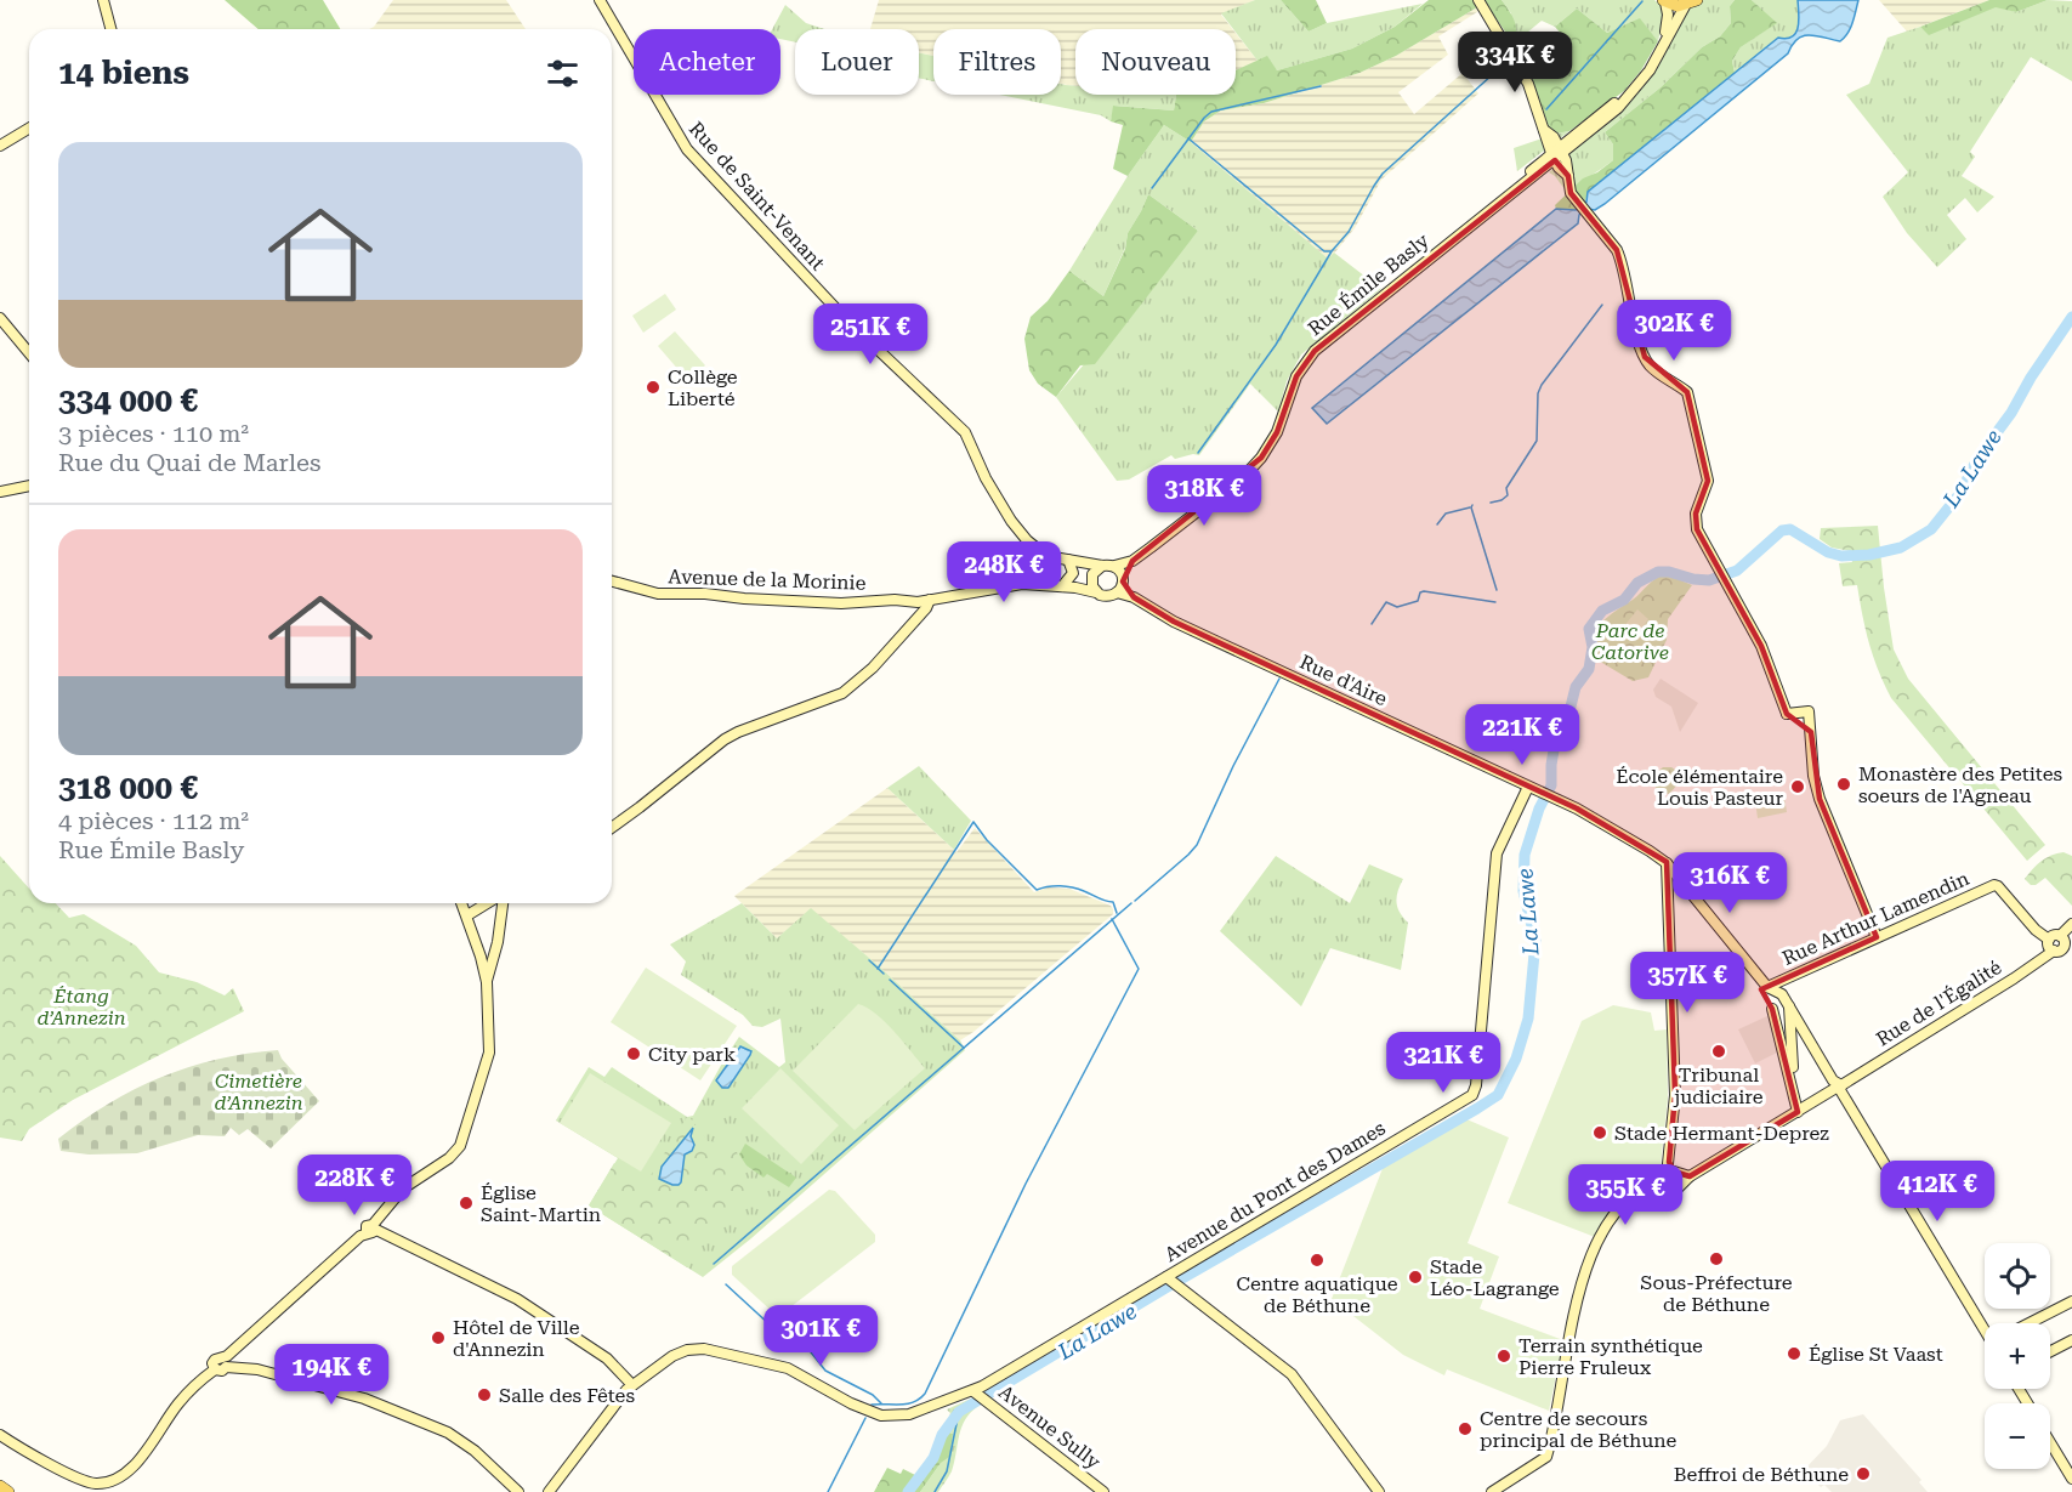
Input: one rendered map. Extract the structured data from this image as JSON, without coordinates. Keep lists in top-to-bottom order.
{
  "streets": {
    "street": [
      "Rue de Saint-Venant",
      "Rue Émile Basly",
      "Avenue de la Morinie",
      "Rue d'Aire",
      "Rue Arthur Lamendin",
      "Rue de l'Égalité",
      "Avenue du Pont des Dames",
      "Avenue Sully"
    ]
  },
  "crossings": [
    ["Rue de Saint-Venant", "Rue Émile Basly"],
    ["Rue de Saint-Venant", "Rue d'Aire"],
    ["Rue Émile Basly", "Rue d'Aire"],
    ["Rue d'Aire", "Rue Arthur Lamendin"],
    ["Rue d'Aire", "Avenue du Pont des Dames"],
    ["Rue Arthur Lamendin", "Rue de l'Égalité"],
    ["Avenue du Pont des Dames", "Avenue Sully"]
  ],
  "water": ["La Lawe"],
  "parks": ["Parc de Catorive", "Étang d’Annezin", "Cimetière d’Annezin"],
  "places": [
    "Collège Liberté",
    "Monastère des Petites soeurs de l'Agneau",
    "École élémentaire Louis Pasteur",
    "Tribunal judiciaire",
    "City park",
    "Stade Hermant-Deprez",
    "Église Saint-Martin",
    "Sous-Préfecture de Béthune",
    "Centre aquatique de Béthune",
    "Stade Léo-Lagrange",
    "Hôtel de Ville d'Annezin",
    "Église St Vaast",
    "Terrain synthétique Pierre Fruleux",
    "Salle des Fêtes",
    "Centre de secours principal de Béthune",
    "Beffroi de Béthune"
  ],
  "page": {
    "chip": [
      "Acheter",
      "Louer",
      "Filtres",
      "Nouveau"
    ],
    "heading": "14 biens",
    "price": [
      "334K €",
      "302K €",
      "251K €",
      "318K €",
      "248K €",
      "221K €",
      "316K €",
      "357K €",
      "321K €",
      "228K €",
      "412K €",
      "355K €",
      "301K €",
      "194K €"
    ],
    "list": [
      {
        "name": "334 000 €",
        "note": "3 pièces · 110 m² · Rue du Quai de Marles"
      },
      {
        "name": "318 000 €",
        "note": "4 pièces · 112 m² · Rue Émile Basly"
      }
    ],
    "map_buttons": ["+", "−"]
  }
}
